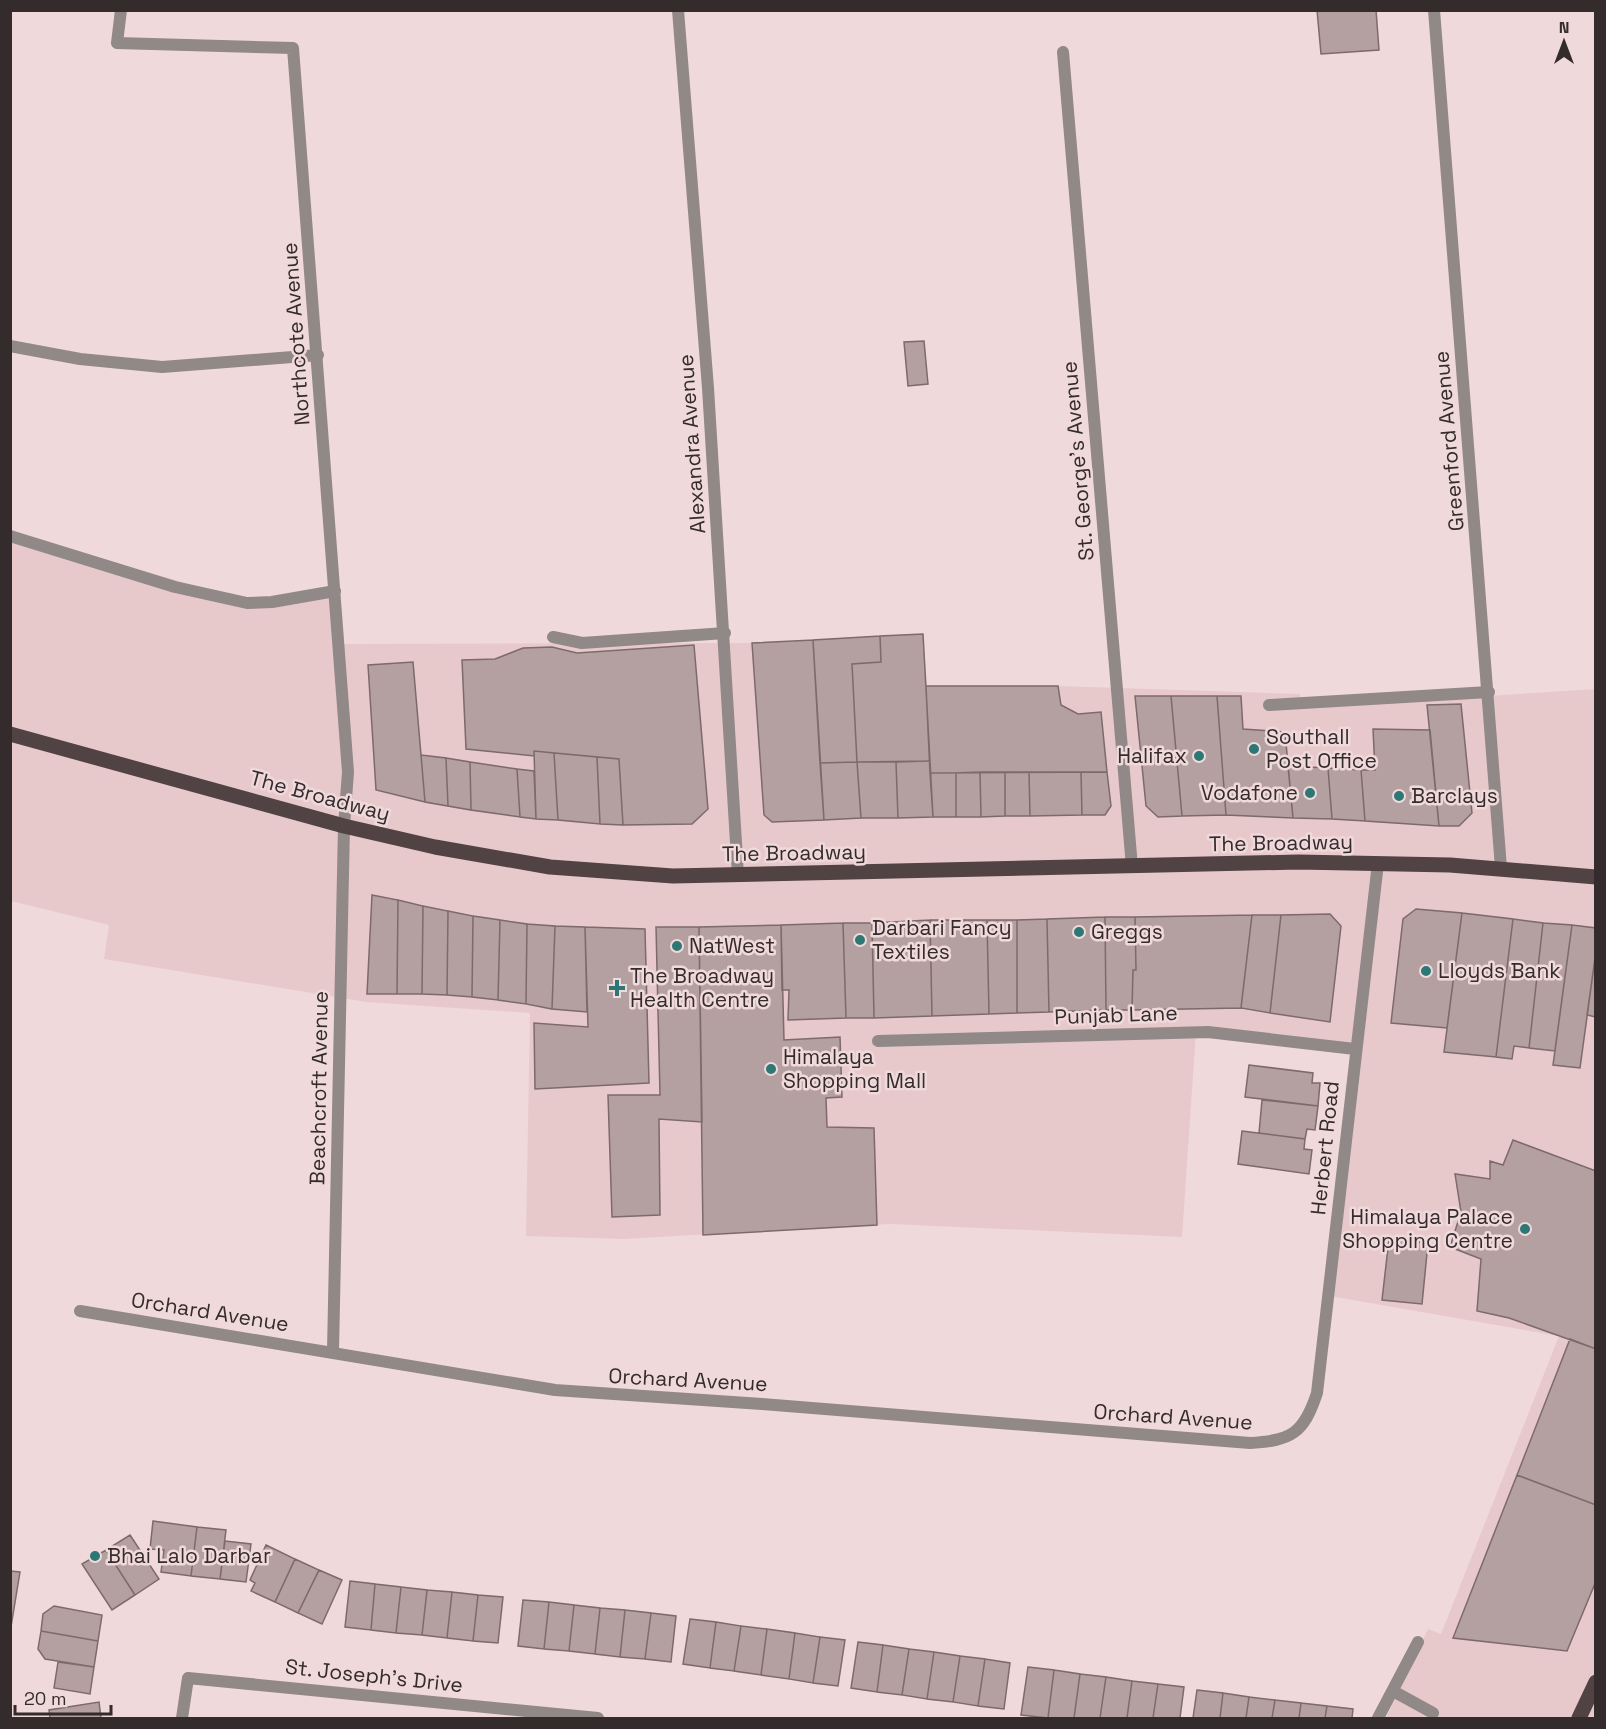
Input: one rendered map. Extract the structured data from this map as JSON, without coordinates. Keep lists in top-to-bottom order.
{
  "streets": {
    "main road": ["The Broadway"],
    "street": [
      "Northcote Avenue",
      "Greenford Avenue",
      "Alexandra Avenue",
      "St. George's Avenue",
      "Punjab Lane",
      "Beachcroft Avenue",
      "Herbert Road",
      "Orchard Avenue",
      "St. Joseph's Drive"
    ]
  },
  "crossings": [
    ["Northcote Avenue", "The Broadway"],
    ["Northcote Avenue", "Beachcroft Avenue"],
    ["Greenford Avenue", "The Broadway"],
    ["Alexandra Avenue", "The Broadway"],
    ["St. George's Avenue", "The Broadway"],
    ["The Broadway", "Beachcroft Avenue"],
    ["The Broadway", "Herbert Road"],
    ["Punjab Lane", "Herbert Road"],
    ["Beachcroft Avenue", "Orchard Avenue"],
    ["Herbert Road", "Orchard Avenue"]
  ],
  "places": {
    "other": [
      "Southall Post Office",
      "Halifax",
      "Vodafone",
      "Barclays",
      "Greggs",
      "Darbari Fancy Textiles",
      "NatWest",
      "Lloyds Bank",
      "Himalaya Shopping Mall",
      "Himalaya Palace Shopping Centre",
      "Bhai Lalo Darbar"
    ],
    "health": ["The Broadway Health Centre"]
  },
  "scale_bar": "20 m",
  "north": "top"
}
